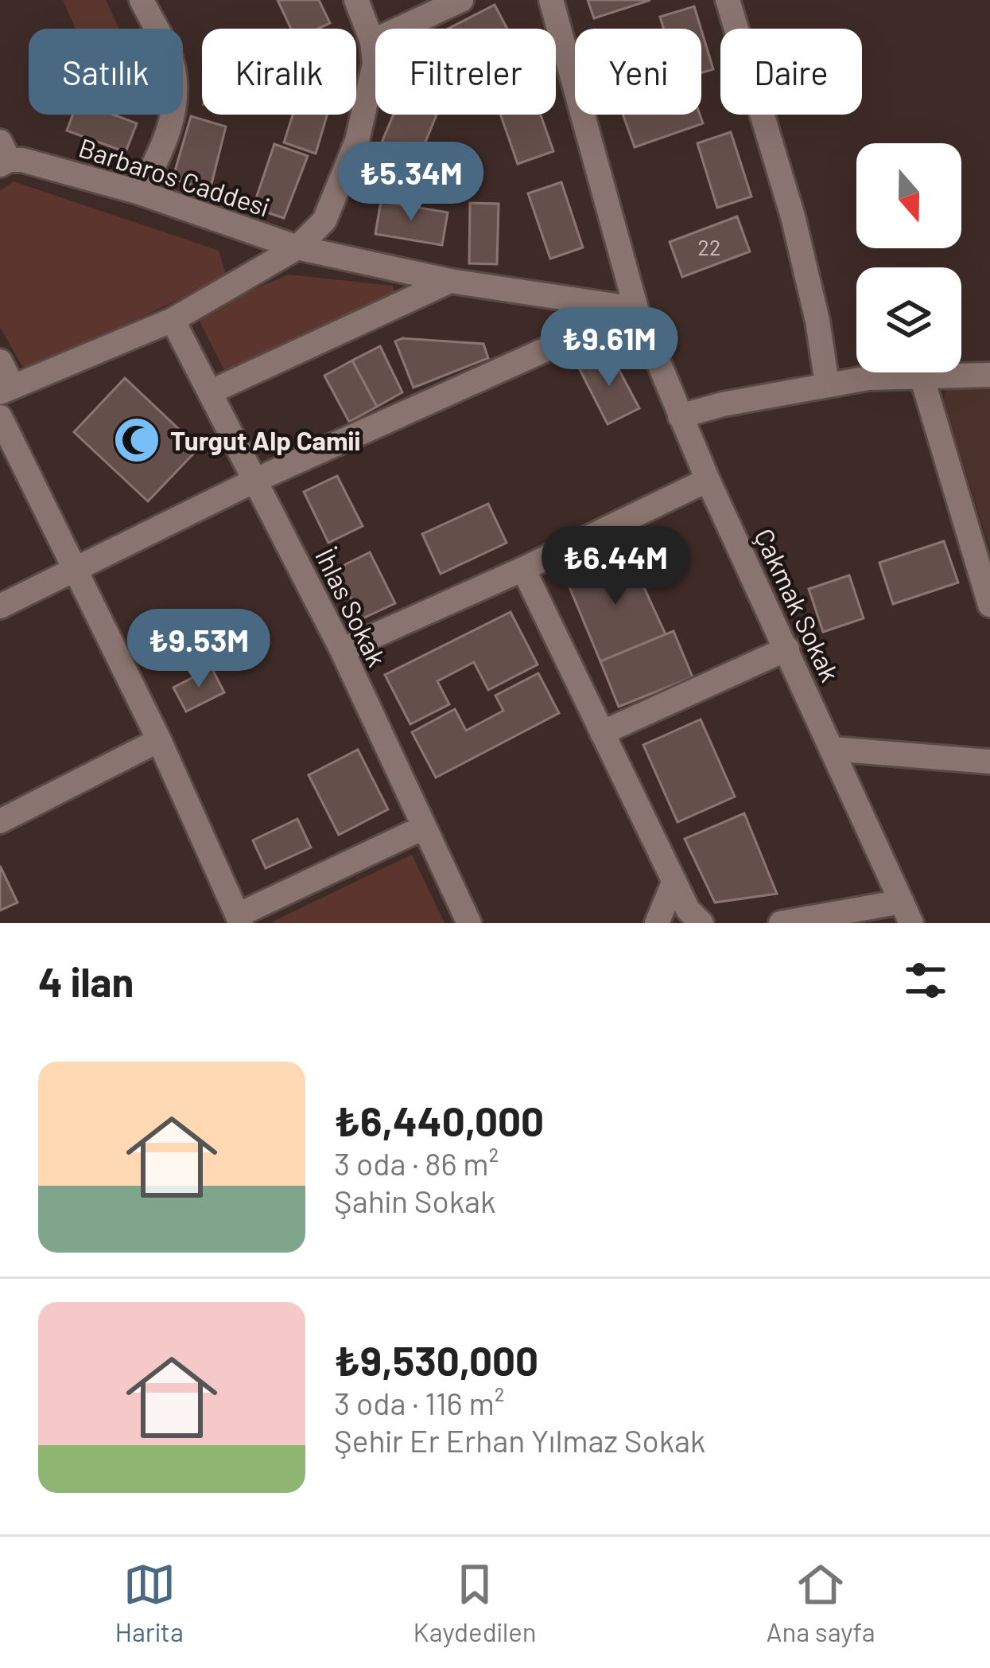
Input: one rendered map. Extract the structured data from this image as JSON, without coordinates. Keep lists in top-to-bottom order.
{
  "streets": {
    "street": ["Barbaros Caddesi", "Çakmak Sokak", "İhlas Sokak"]
  },
  "crossings": [
    ["Barbaros Caddesi", "Çakmak Sokak"]
  ],
  "places": {
    "mosque": ["Turgut Alp Camii"]
  },
  "house_numbers": ["22"],
  "north": "bottom",
  "page": {
    "chip": [
      "Satılık",
      "Kiralık",
      "Filtreler",
      "Yeni",
      "Daire"
    ],
    "price": [
      "₺5.34M",
      "₺9.61M",
      "₺6.44M",
      "₺9.53M"
    ],
    "heading": "4 ilan",
    "list": [
      {
        "name": "₺6,440,000",
        "note": "3 oda · 86 m² · Şahin Sokak"
      },
      {
        "name": "₺9,530,000",
        "note": "3 oda · 116 m² · Şehir Er Erhan Yılmaz Sokak"
      }
    ],
    "tabs": ["Harita", "Kaydedilen", "Ana sayfa"]
  }
}
